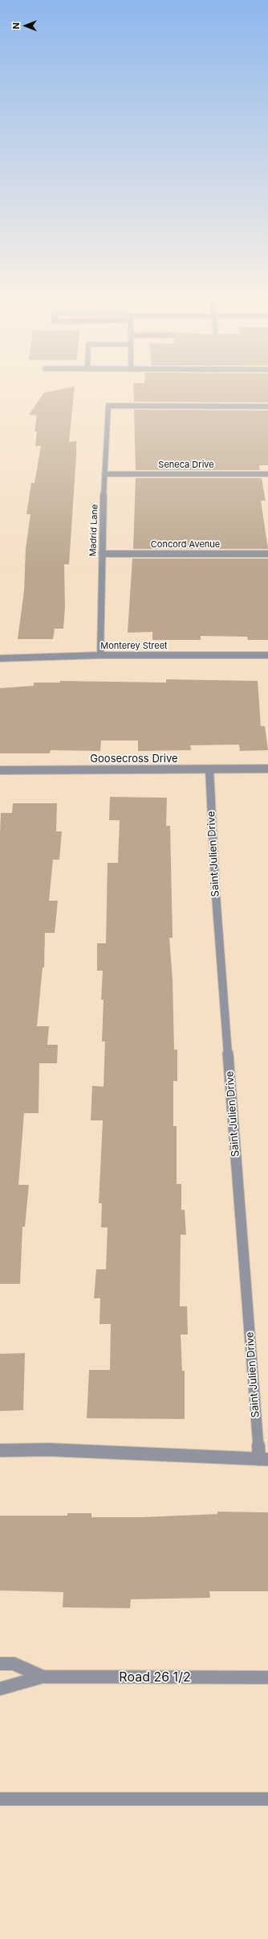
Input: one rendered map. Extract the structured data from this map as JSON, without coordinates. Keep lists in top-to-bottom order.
{
  "streets": {
    "street": [
      "Seneca Drive",
      "Madrid Lane",
      "Concord Avenue",
      "Monterey Street",
      "Goosecross Drive",
      "Saint Julien Drive",
      "Road 26 1/2"
    ]
  },
  "crossings": [
    ["Seneca Drive", "Madrid Lane"],
    ["Madrid Lane", "Concord Avenue"],
    ["Madrid Lane", "Monterey Street"],
    ["Goosecross Drive", "Saint Julien Drive"]
  ],
  "north": "left"
}
